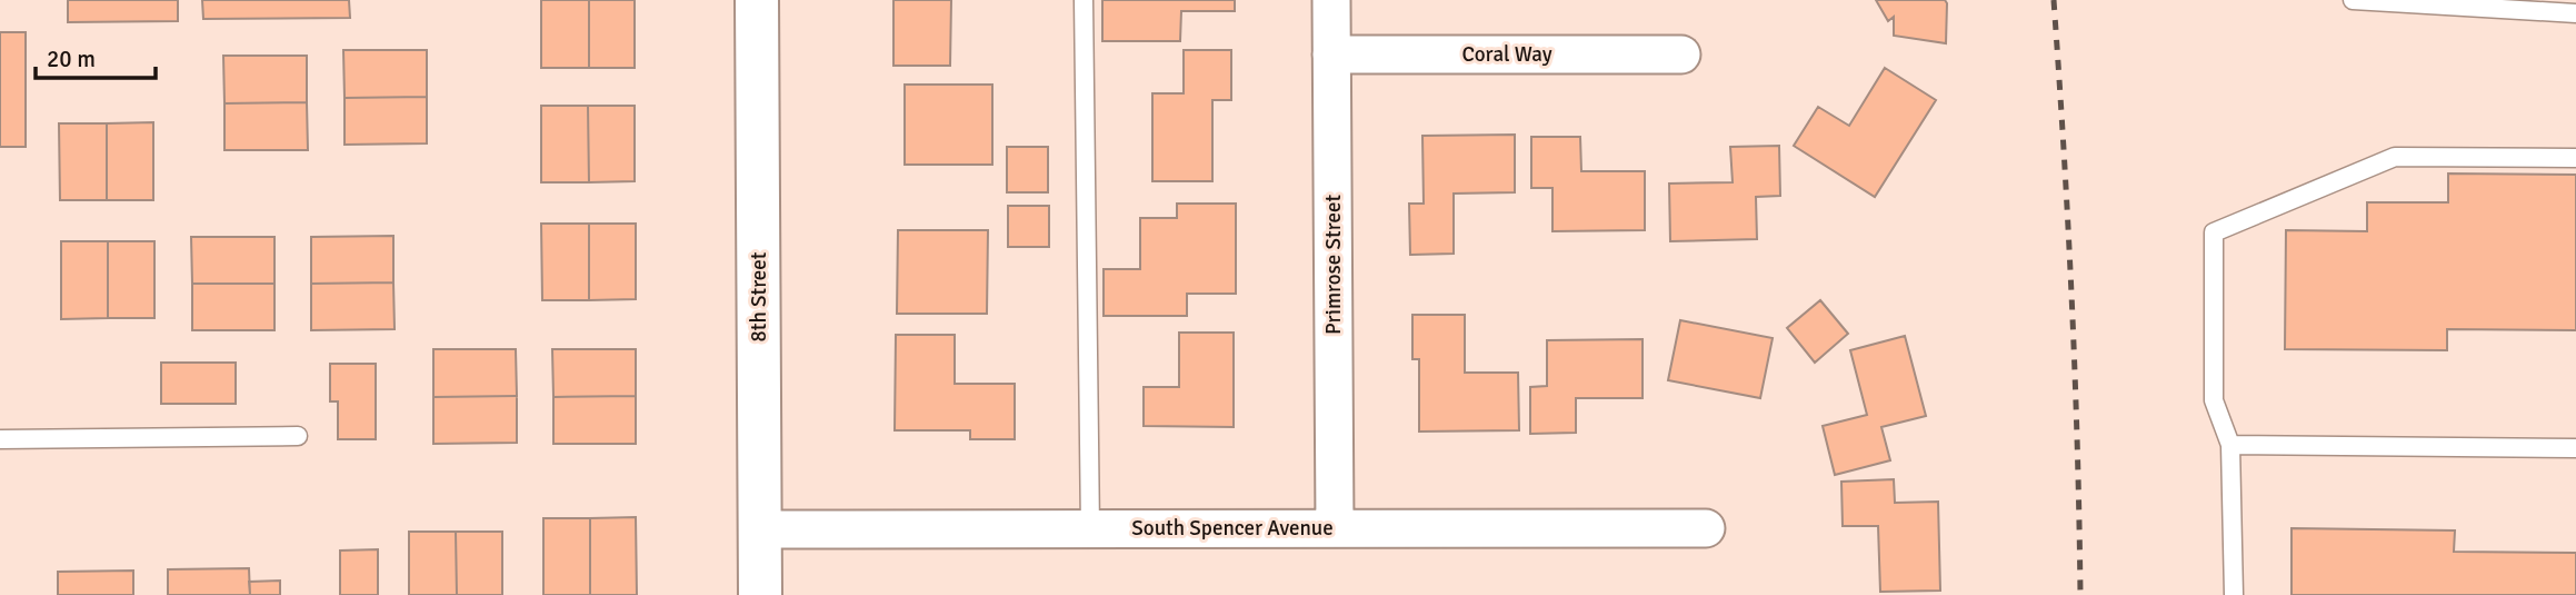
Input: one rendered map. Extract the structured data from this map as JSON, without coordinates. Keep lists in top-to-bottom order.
{
  "streets": {
    "street": [
      "Coral Way",
      "Primrose Street",
      "8th Street",
      "South Spencer Avenue"
    ]
  },
  "crossings": [
    ["Coral Way", "Primrose Street"],
    ["Primrose Street", "South Spencer Avenue"],
    ["8th Street", "South Spencer Avenue"]
  ],
  "scale_bar": "20 m"
}
